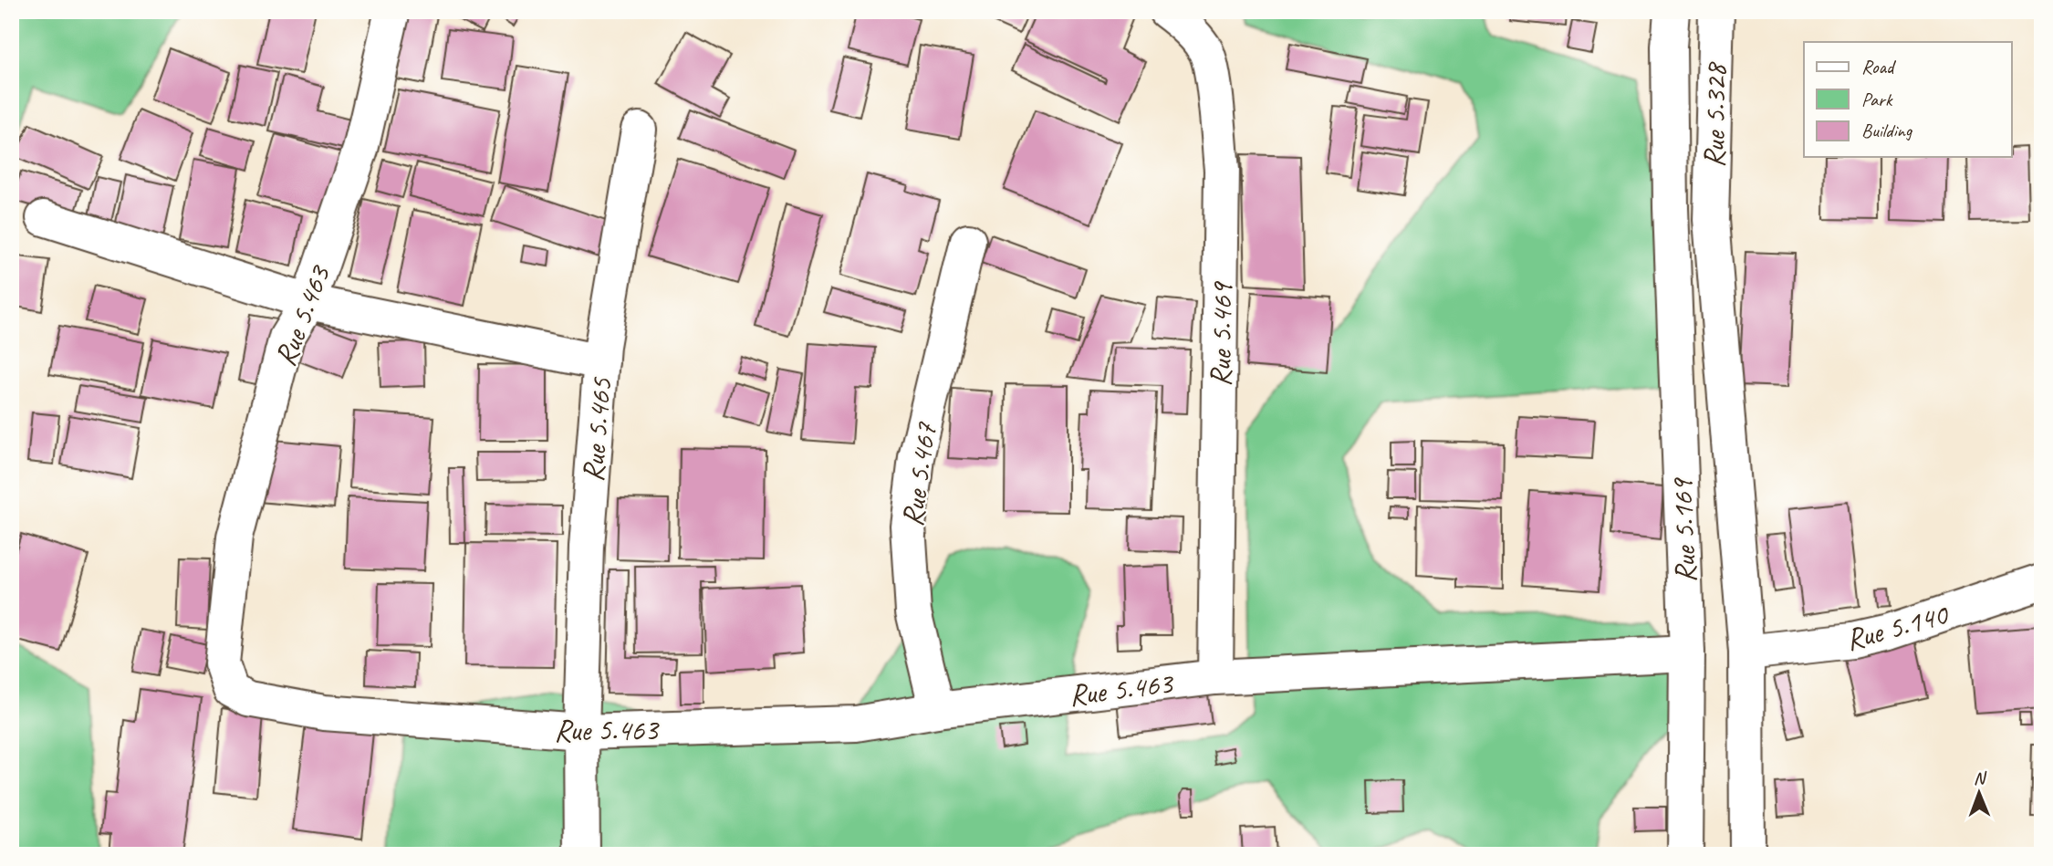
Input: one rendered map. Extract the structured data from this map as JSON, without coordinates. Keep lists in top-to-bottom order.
{
  "streets": {
    "street": [
      "Rue 5.328",
      "Rue 5.463",
      "Rue 5.469",
      "Rue 5.465",
      "Rue 5.467",
      "Rue 5.169",
      "Rue 5.140"
    ]
  },
  "crossings": [
    ["Rue 5.328", "Rue 5.169"],
    ["Rue 5.463", "Rue 5.469"],
    ["Rue 5.463", "Rue 5.465"],
    ["Rue 5.463", "Rue 5.467"],
    ["Rue 5.463", "Rue 5.169"],
    ["Rue 5.169", "Rue 5.140"]
  ],
  "legend": ["Road", "Park", "Building"],
  "north": "top"
}
